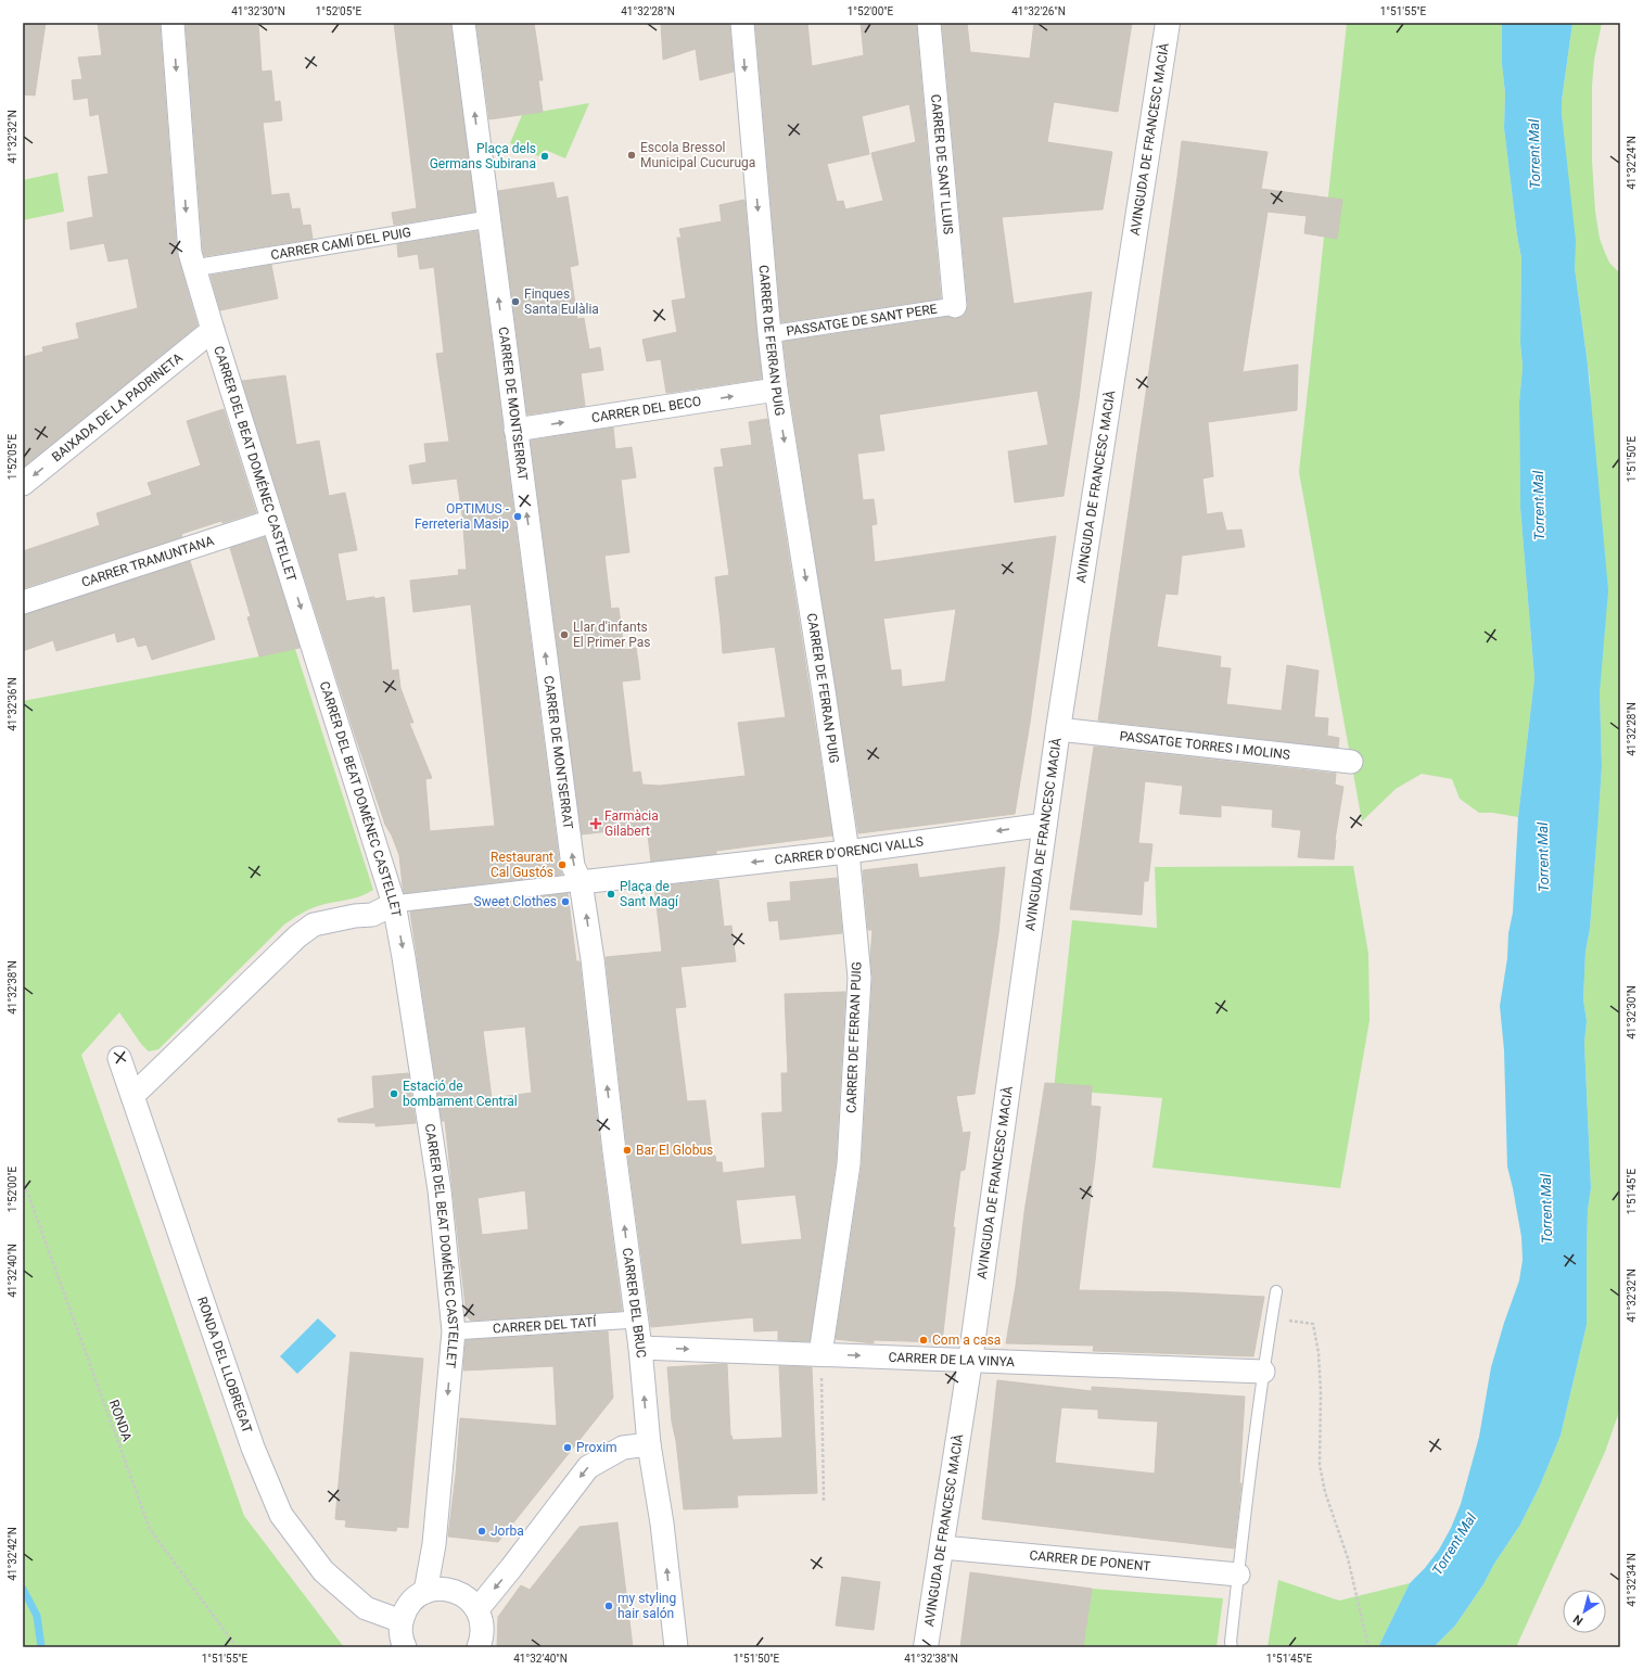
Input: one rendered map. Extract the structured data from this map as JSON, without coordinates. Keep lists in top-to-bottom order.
{
  "streets": {
    "street": [
      "AVINGUDA DE FRANCESC MACIÀ",
      "CARRER DE SANT LLUIS",
      "CARRER CAMÍ DEL PUIG",
      "PASSATGE DE SANT PERE",
      "CARRER DE FERRAN PUIG",
      "CARRER DE MONTSERRAT",
      "BAIXADA DE LA PADRINETA",
      "CARRER DEL BECO",
      "CARRER DEL BEAT DOMÉNEC CASTELLET",
      "CARRER TRAMUNTANA",
      "PASSATGE TORRES I MOLINS",
      "CARRER D'ORENCI VALLS",
      "CARRER DEL BRUC",
      "CARRER DEL TATÍ",
      "CARRER DE LA VINYA",
      "RONDA DEL LLOBREGAT",
      "CARRER DE PONENT"
    ],
    "path": ["RONDA"]
  },
  "crossings": [
    ["AVINGUDA DE FRANCESC MACIÀ", "PASSATGE TORRES I MOLINS"],
    ["AVINGUDA DE FRANCESC MACIÀ", "CARRER D'ORENCI VALLS"],
    ["AVINGUDA DE FRANCESC MACIÀ", "CARRER DE LA VINYA"],
    ["AVINGUDA DE FRANCESC MACIÀ", "CARRER DE PONENT"],
    ["CARRER DE SANT LLUIS", "PASSATGE DE SANT PERE"],
    ["CARRER CAMÍ DEL PUIG", "CARRER DE MONTSERRAT"],
    ["CARRER CAMÍ DEL PUIG", "CARRER DEL BEAT DOMÉNEC CASTELLET"],
    ["PASSATGE DE SANT PERE", "CARRER DE FERRAN PUIG"],
    ["CARRER DE FERRAN PUIG", "CARRER DEL BECO"],
    ["CARRER DE FERRAN PUIG", "CARRER D'ORENCI VALLS"],
    ["CARRER DE FERRAN PUIG", "CARRER DE LA VINYA"],
    ["CARRER DE MONTSERRAT", "CARRER DEL BECO"],
    ["CARRER DE MONTSERRAT", "CARRER D'ORENCI VALLS"],
    ["CARRER DE MONTSERRAT", "CARRER DEL BRUC"],
    ["BAIXADA DE LA PADRINETA", "CARRER DEL BEAT DOMÉNEC CASTELLET"],
    ["CARRER DEL BEAT DOMÉNEC CASTELLET", "CARRER TRAMUNTANA"],
    ["CARRER DEL BEAT DOMÉNEC CASTELLET", "CARRER DEL TATÍ"],
    ["CARRER D'ORENCI VALLS", "CARRER DEL BRUC"],
    ["CARRER DEL BRUC", "CARRER DEL TATÍ"],
    ["CARRER DEL BRUC", "CARRER DE LA VINYA"]
  ],
  "one_way": [
    "CARRER DE FERRAN PUIG",
    "CARRER DE MONTSERRAT",
    "BAIXADA DE LA PADRINETA",
    "CARRER DEL BECO",
    "CARRER DEL BEAT DOMÉNEC CASTELLET",
    "CARRER D'ORENCI VALLS",
    "CARRER DEL BRUC",
    "CARRER DE LA VINYA"
  ],
  "water": ["Torrent Mal"],
  "places": {
    "other": [
      "Escola Bressol Municipal Cucuruga",
      "Plaça dels Germans Subirana",
      "Finques Santa Eulàlia",
      "OPTIMUS - Ferreteria Masip",
      "Llar d'infants El Primer Pas",
      "Restaurant Cal Gustós",
      "Plaça de Sant Magí",
      "Sweet Clothes",
      "Estació de bombament Central",
      "Bar El Globus",
      "Com a casa",
      "Proxim",
      "Jorba",
      "my styling hair salón"
    ],
    "health": ["Farmàcia Gilabert"]
  },
  "north": "bottom left",
  "coordinates": [
    "41°32'30\"N",
    "1°52'05\"E",
    "41°32'28\"N",
    "1°52'00\"E",
    "41°32'26\"N",
    "1°51'55\"E",
    "41°32'32\"N",
    "41°32'24\"N",
    "1°51'50\"E",
    "41°32'36\"N",
    "41°32'38\"N",
    "1°51'45\"E",
    "41°32'40\"N",
    "41°32'42\"N",
    "41°32'34\"N"
  ]
}
